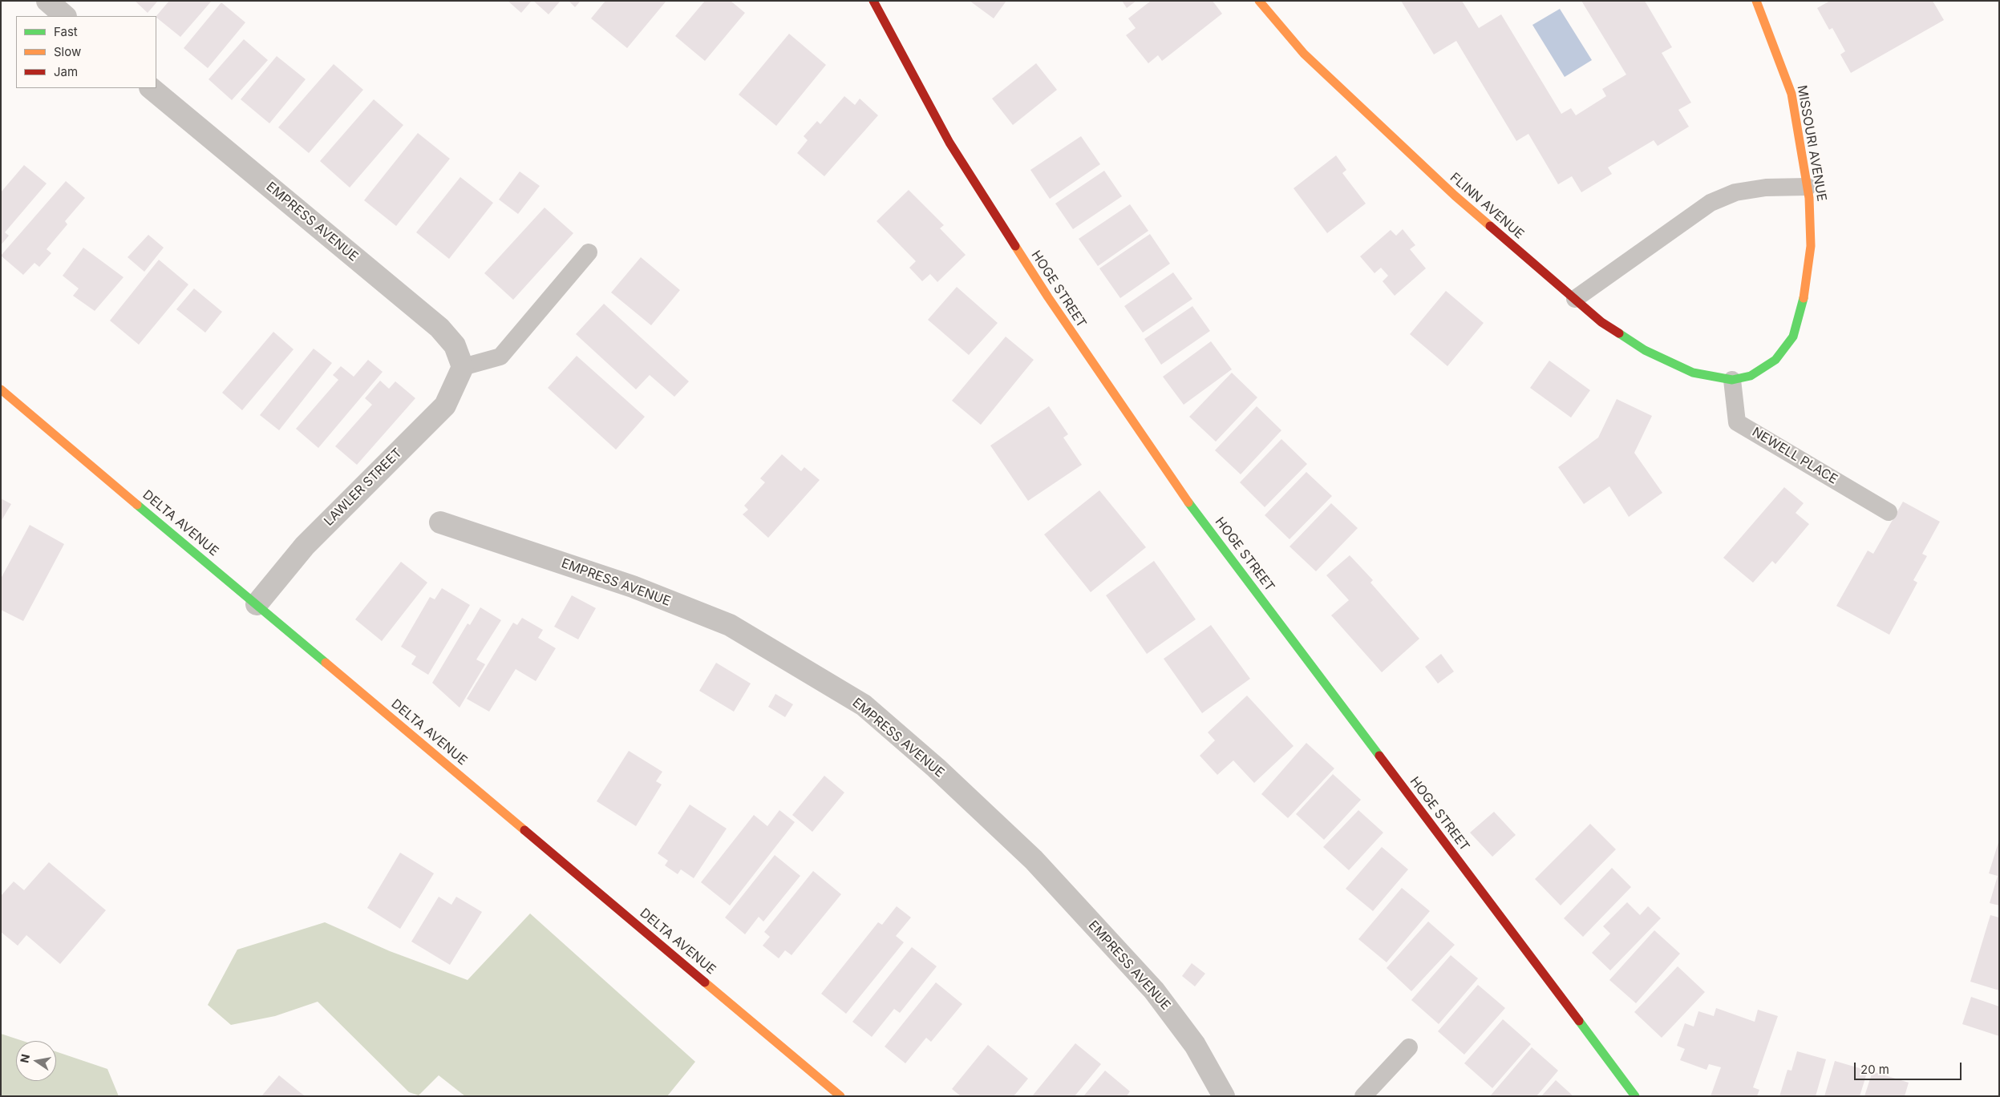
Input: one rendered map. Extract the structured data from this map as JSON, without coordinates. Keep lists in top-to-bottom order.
{
  "streets": {
    "street": [
      "MISSOURI AVENUE",
      "FLINN AVENUE",
      "EMPRESS AVENUE",
      "HOGE STREET",
      "LAWLER STREET",
      "DELTA AVENUE"
    ],
    "lane": ["NEWELL PLACE"]
  },
  "crossings": [
    ["MISSOURI AVENUE", "FLINN AVENUE"],
    ["MISSOURI AVENUE", "NEWELL PLACE"],
    ["FLINN AVENUE", "NEWELL PLACE"],
    ["EMPRESS AVENUE", "LAWLER STREET"],
    ["LAWLER STREET", "DELTA AVENUE"]
  ],
  "legend": ["Fast", "Slow", "Jam"],
  "scale_bar": "20 m",
  "north": "left"
}
